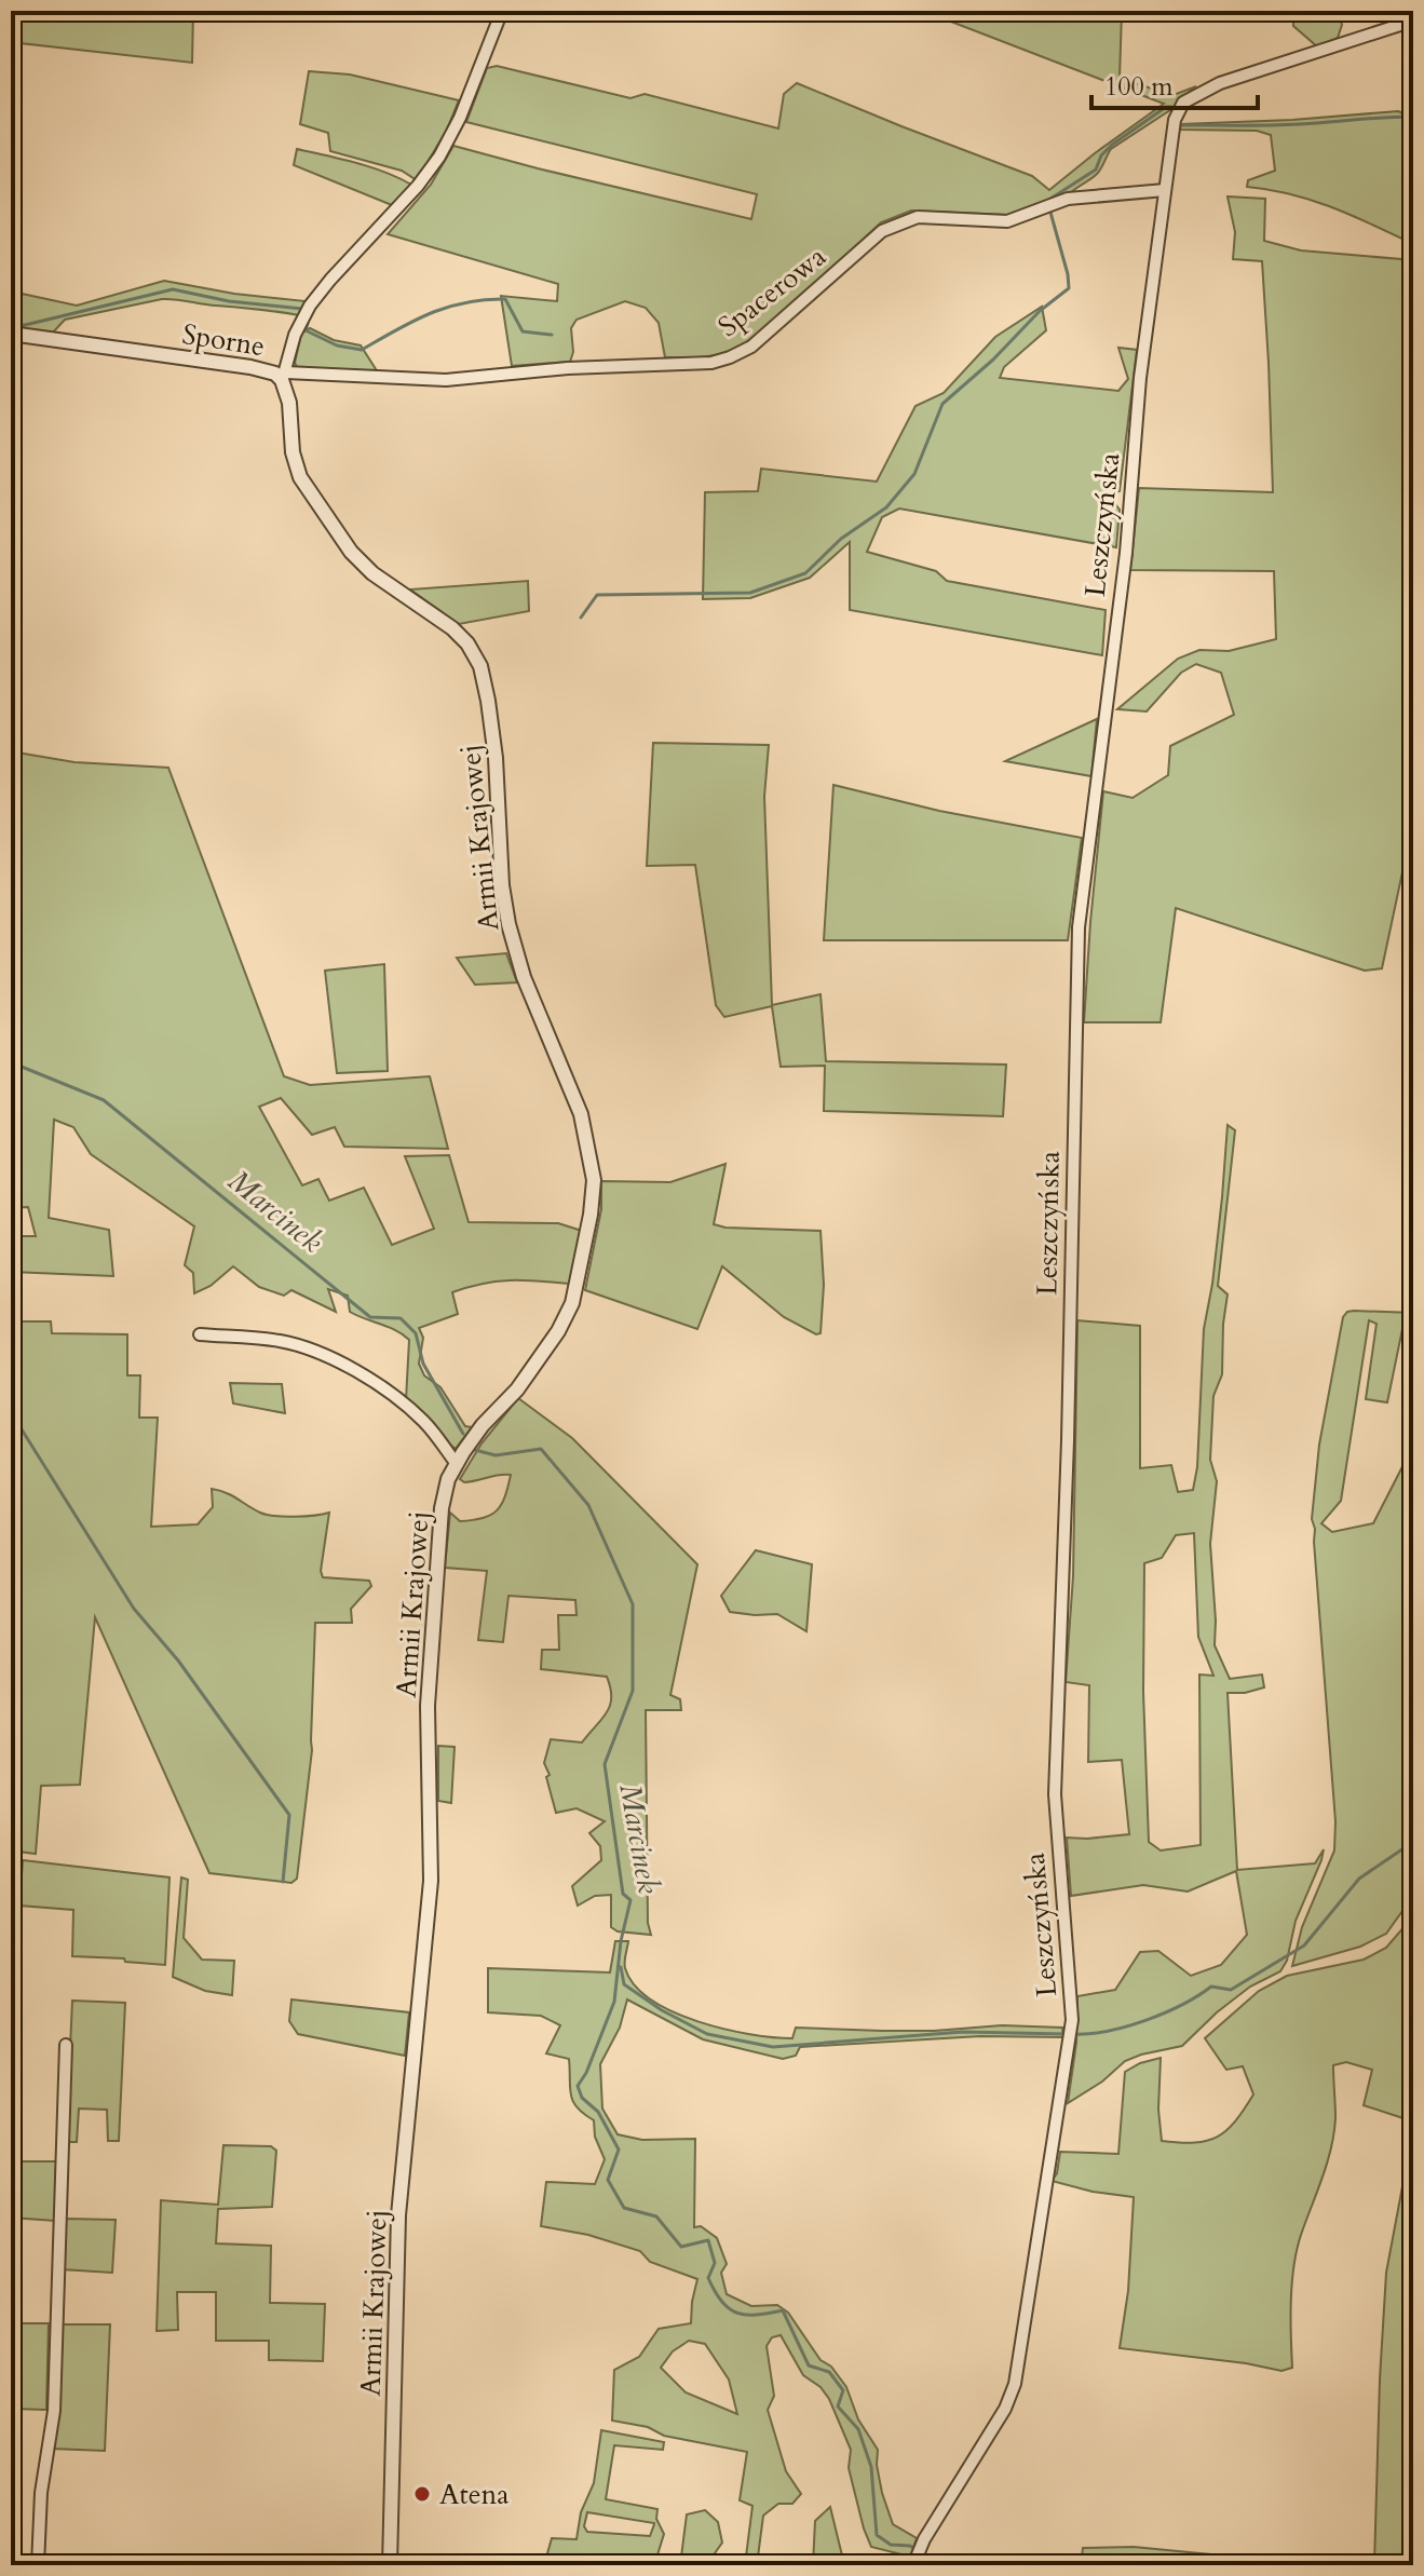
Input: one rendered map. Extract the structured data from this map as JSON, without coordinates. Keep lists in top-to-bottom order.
{
  "streets": {
    "street": [
      "Spacerowa",
      "Sporne",
      "Leszczyńska",
      "Armii Krajowej"
    ]
  },
  "crossings": [
    ["Spacerowa", "Sporne"],
    ["Spacerowa", "Leszczyńska"],
    ["Sporne", "Armii Krajowej"]
  ],
  "water": ["Marcinek"],
  "places": ["Atena"],
  "scale_bar": "100 m"
}
